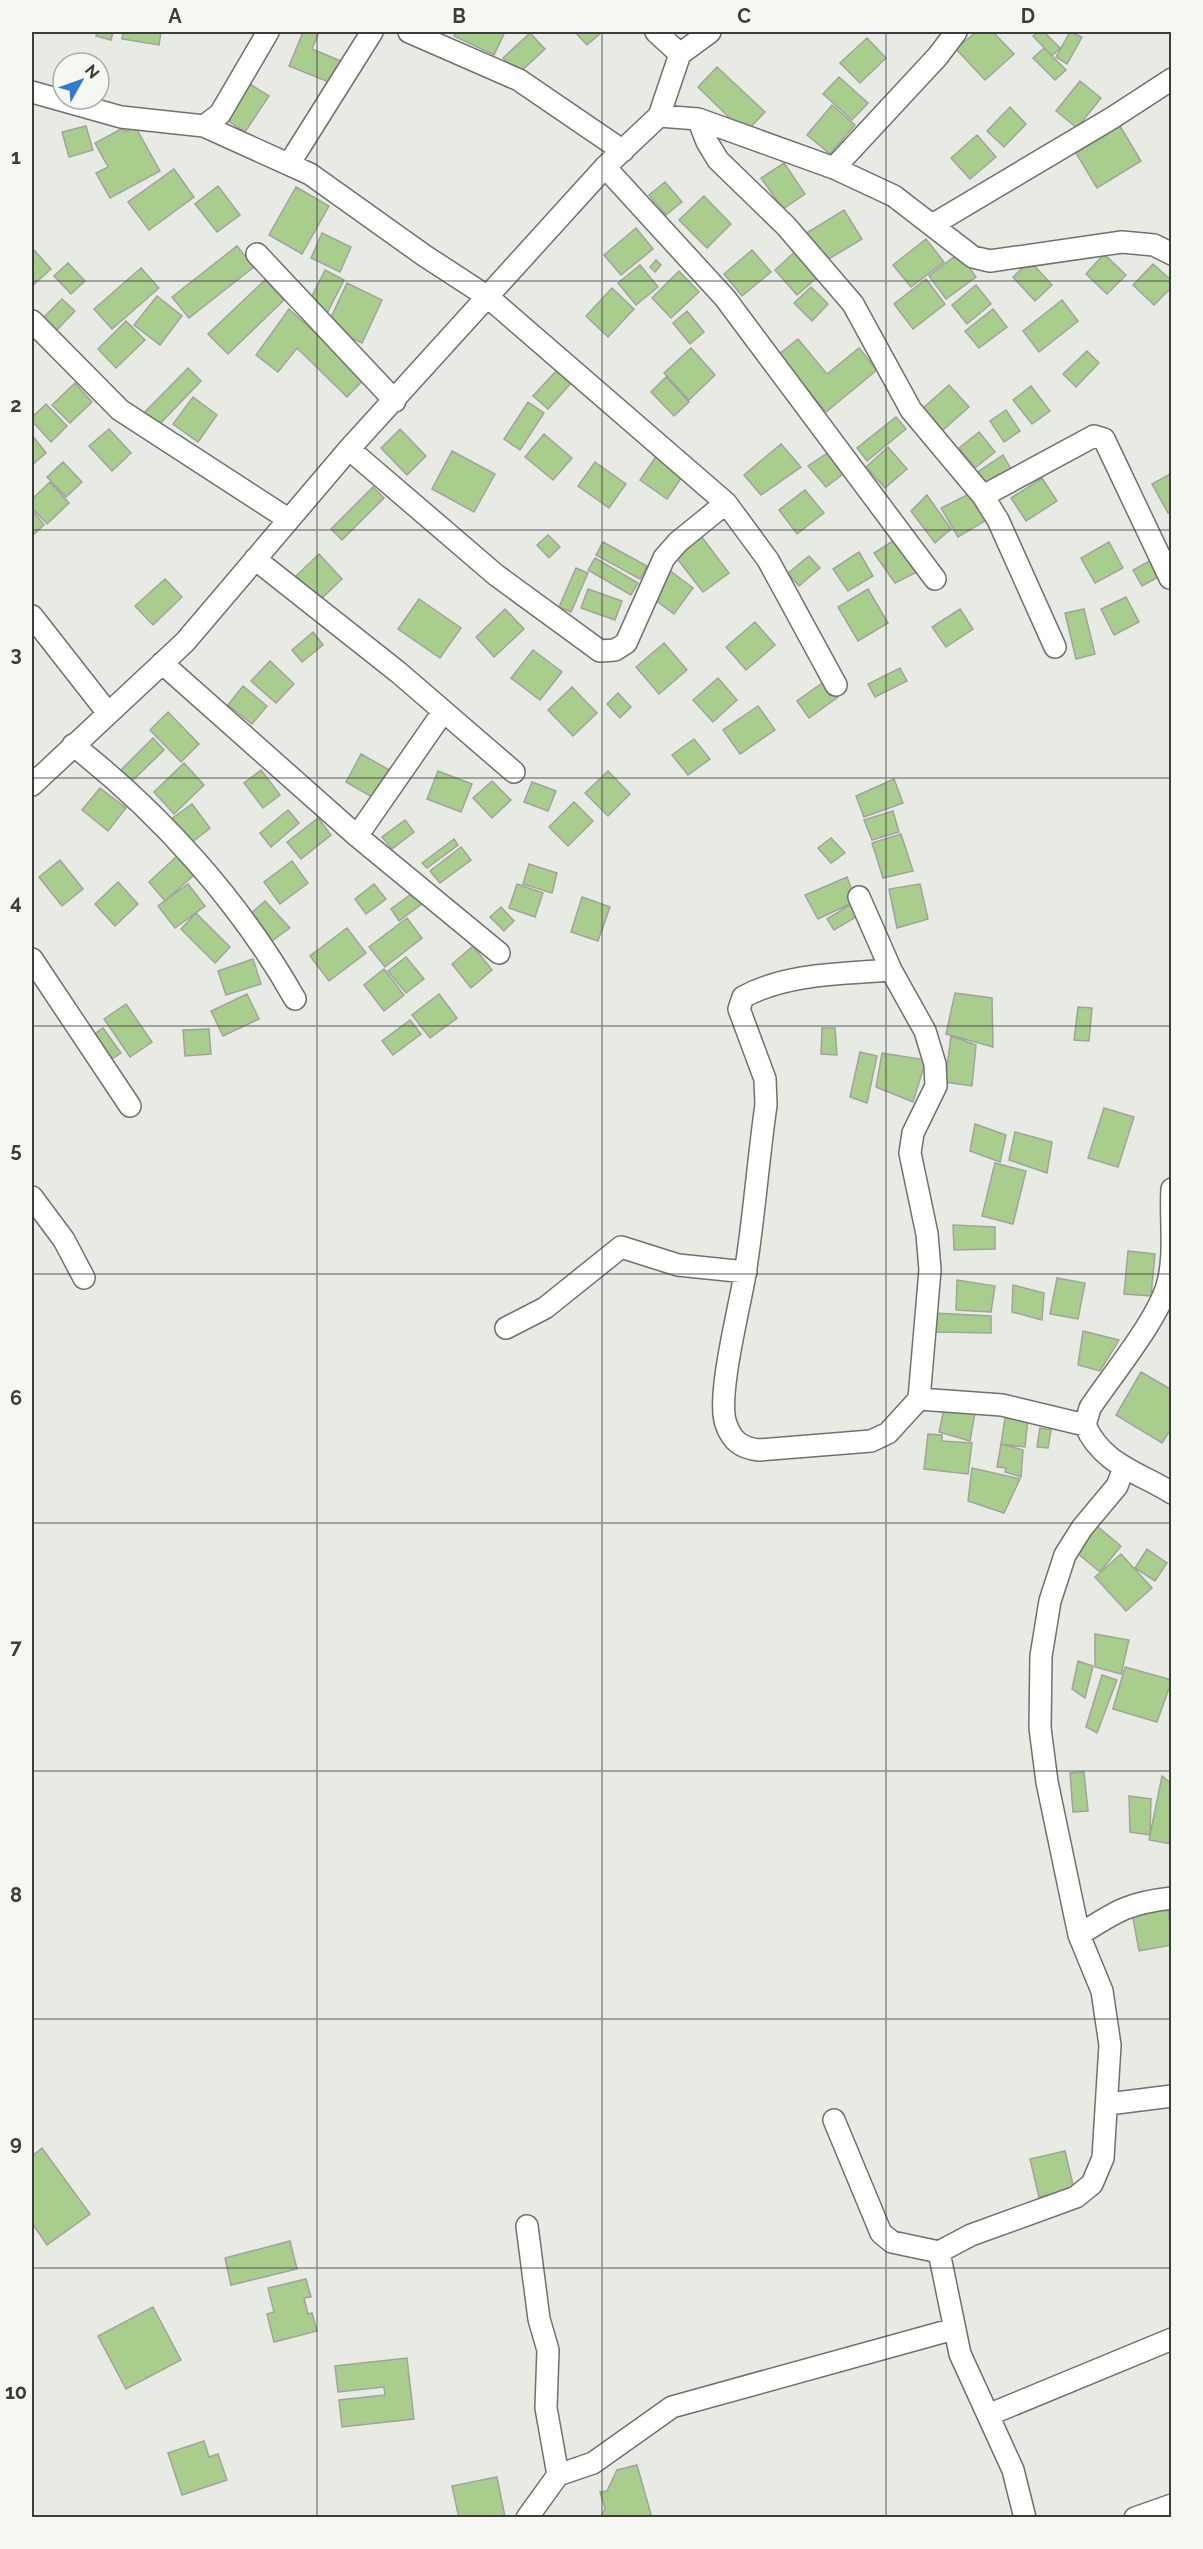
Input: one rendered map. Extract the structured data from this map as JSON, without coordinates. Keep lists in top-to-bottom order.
{
  "north": "top right",
  "grid": {
    "columns": [
      "A",
      "B",
      "C",
      "D"
    ],
    "rows": [
      "1",
      "2",
      "3",
      "4",
      "5",
      "6",
      "7",
      "8",
      "9",
      "10"
    ]
  }
}
